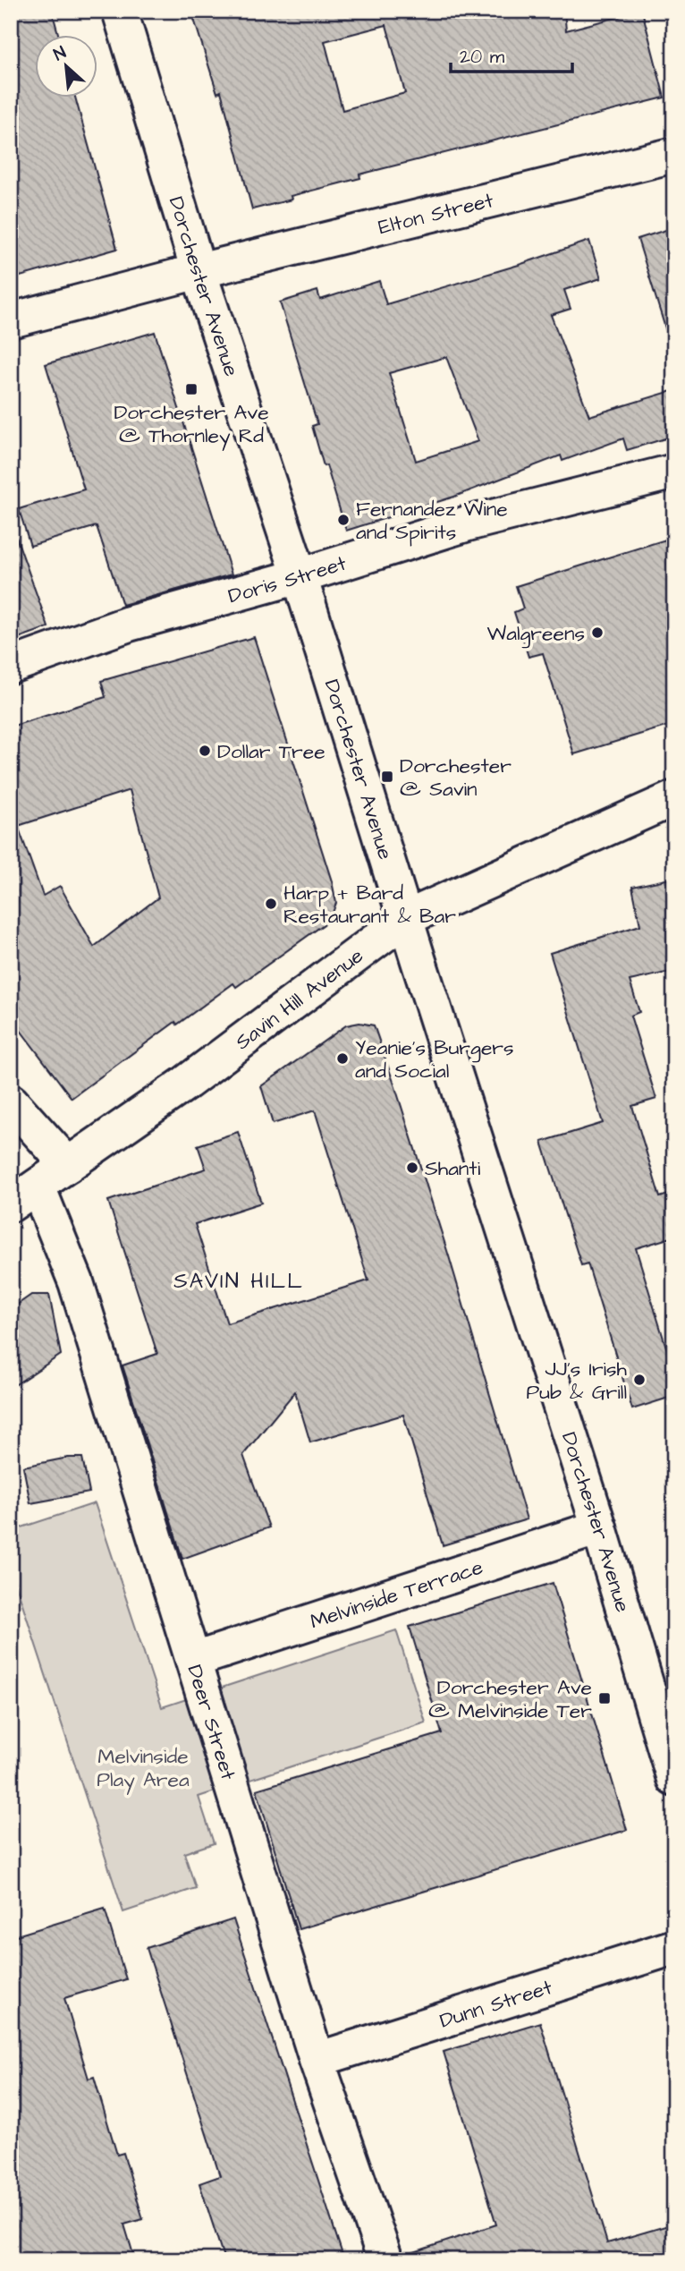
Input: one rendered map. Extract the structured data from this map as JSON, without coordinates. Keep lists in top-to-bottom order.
{
  "streets": {
    "street": [
      "Elton Street",
      "Dorchester Avenue",
      "Doris Street",
      "Savin Hill Avenue",
      "Melvinside Terrace",
      "Deer Street",
      "Dunn Street"
    ]
  },
  "crossings": [
    ["Elton Street", "Dorchester Avenue"],
    ["Dorchester Avenue", "Doris Street"],
    ["Dorchester Avenue", "Savin Hill Avenue"],
    ["Dorchester Avenue", "Melvinside Terrace"],
    ["Savin Hill Avenue", "Deer Street"],
    ["Melvinside Terrace", "Deer Street"],
    ["Deer Street", "Dunn Street"]
  ],
  "districts": ["SAVIN HILL"],
  "parks": ["Melvinside Play Area"],
  "places": {
    "transit": ["Dorchester Ave @ Thornley Rd", "Dorchester @ Savin", "Dorchester Ave @ Melvinside Ter"],
    "other": [
      "Fernandez Wine and Spirits",
      "Walgreens",
      "Dollar Tree",
      "Harp + Bard Restaurant & Bar",
      "Yeanie's Burgers and Social",
      "Shanti",
      "JJ's Irish Pub & Grill"
    ]
  },
  "scale_bar": "20 m",
  "north": "top left"
}
